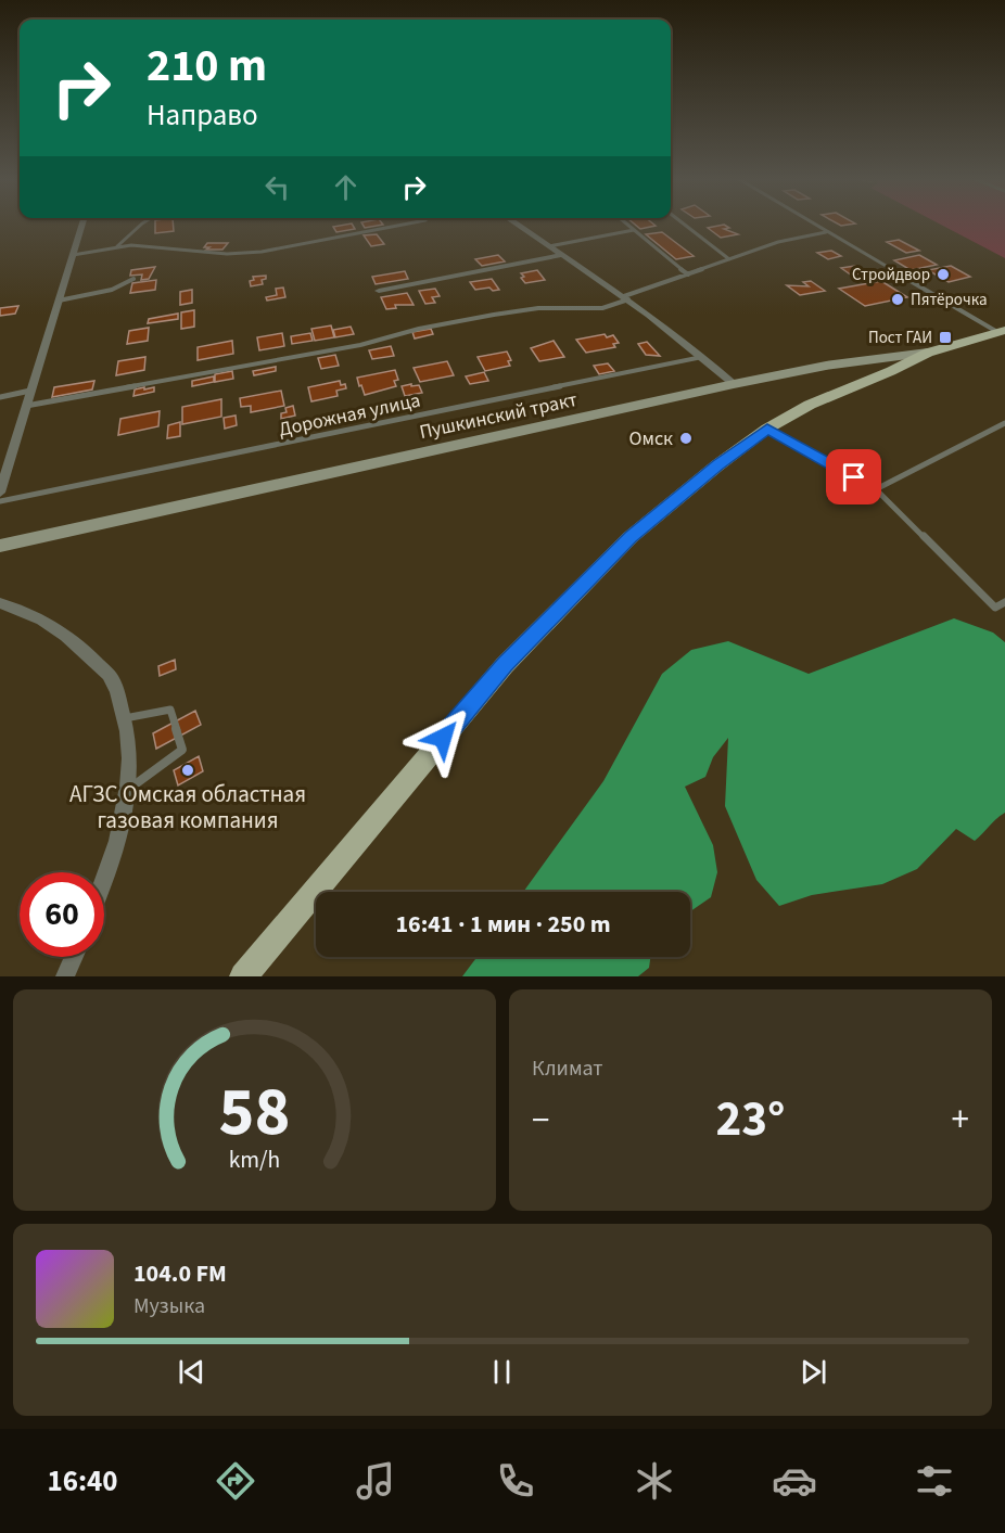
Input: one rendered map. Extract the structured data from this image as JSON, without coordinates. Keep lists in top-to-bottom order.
{
  "streets": {
    "main road": ["Пушкинский тракт"],
    "lane": ["Дорожная улица"]
  },
  "places": {
    "other": [
      "Стройдвор",
      "Пятёрочка",
      "Омск",
      "АГЗС Омская областная газовая компания"
    ],
    "transit": ["Пост ГАИ"]
  },
  "page": {
    "turn": ["210 m", "Направо"],
    "limit": "60",
    "trip": "16:41 · 1 мин · 250 m",
    "tile": "Климат",
    "heat": ["−", "23°", "+"],
    "song": ["104.0 FM", "Музыка"],
    "tabs": "16:40",
    "gauge": ["58", "km/h"]
  }
}
